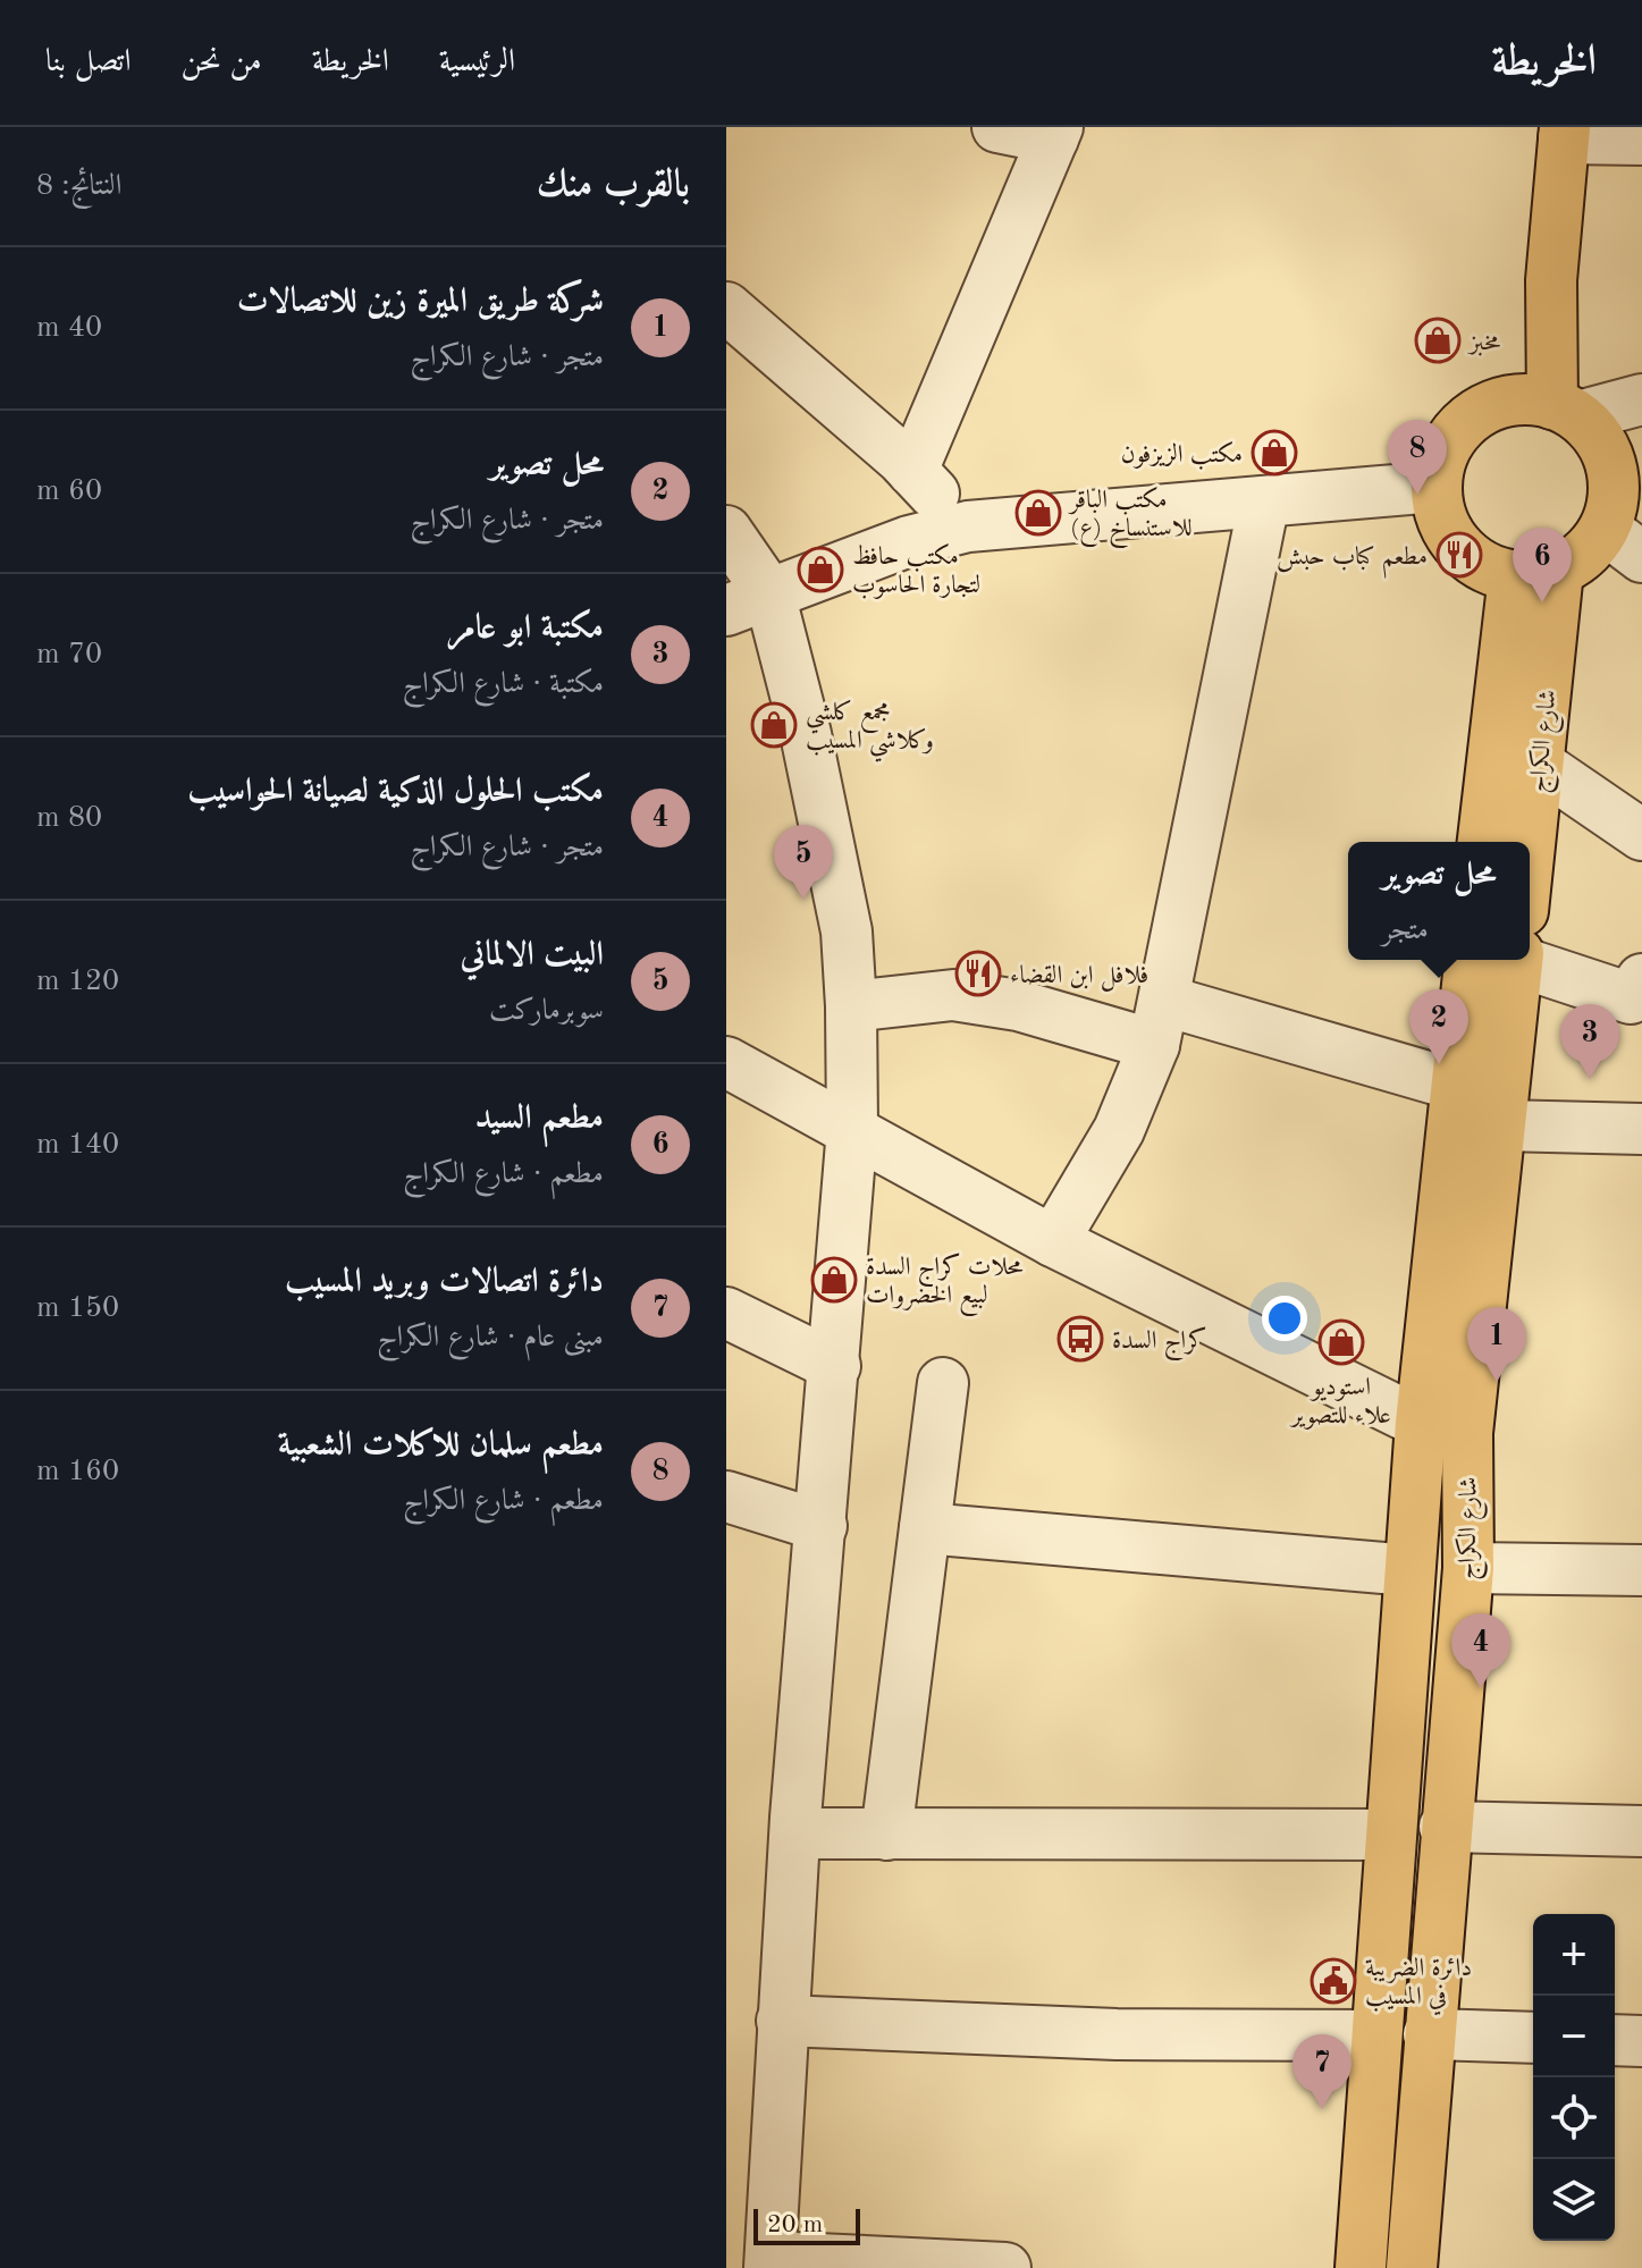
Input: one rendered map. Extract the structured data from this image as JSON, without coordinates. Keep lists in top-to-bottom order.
{
  "streets": {
    "main road": ["شارع الكراج"]
  },
  "places": {
    "shop": [
      "مخبز",
      "مكتب الزيزفون",
      "مكتب الباقر (ع) للاستنساخ",
      "مكتب حافظ لتجارة الحاسوب",
      "مجمع كلشي وكلاشي المسيب",
      "محلات كراج السدة لبيع الخضروات",
      "استوديو علاء للتصوير"
    ],
    "restaurant": ["مطعم كباب حبش", "فلافل ابن القضاء"],
    "bus stop": ["كراج السدة"],
    "public building": ["دائرة الضريبة في المسيب"]
  },
  "scale_bar": "20 m",
  "page": {
    "header": "الخريطة",
    "nav": [
      "الرئيسية",
      "الخريطة",
      "من نحن",
      "اتصل بنا"
    ],
    "heading": ["بالقرب منك", "النتائج: 8"],
    "list": [
      {
        "mark": "1",
        "name": "شركة طريق الميرة زين للاتصالات",
        "note": "متجر · شارع الكراج",
        "value": "40 m"
      },
      {
        "mark": "2",
        "name": "محل تصوير",
        "note": "متجر · شارع الكراج",
        "value": "60 m"
      },
      {
        "mark": "3",
        "name": "مكتبة ابو عامر",
        "note": "مكتبة · شارع الكراج",
        "value": "70 m"
      },
      {
        "mark": "4",
        "name": "مكتب الحلول الذكية لصيانة الحواسيب",
        "note": "متجر · شارع الكراج",
        "value": "80 m"
      },
      {
        "mark": "5",
        "name": "البيت الالماني",
        "note": "سوبرماركت",
        "value": "120 m"
      },
      {
        "mark": "6",
        "name": "مطعم السيد",
        "note": "مطعم · شارع الكراج",
        "value": "140 m"
      },
      {
        "mark": "7",
        "name": "دائرة اتصالات وبريد المسيب",
        "note": "مبنى عام · شارع الكراج",
        "value": "150 m"
      },
      {
        "mark": "8",
        "name": "مطعم سلمان للاكلات الشعبية",
        "note": "مطعم · شارع الكراج",
        "value": "160 m"
      }
    ],
    "pins": [
      "8",
      "6",
      "5",
      "2",
      "3",
      "1",
      "4",
      "7"
    ],
    "popup": ["محل تصوير", "متجر"],
    "map_buttons": ["+", "−"],
    "scale": "20 m"
  }
}
